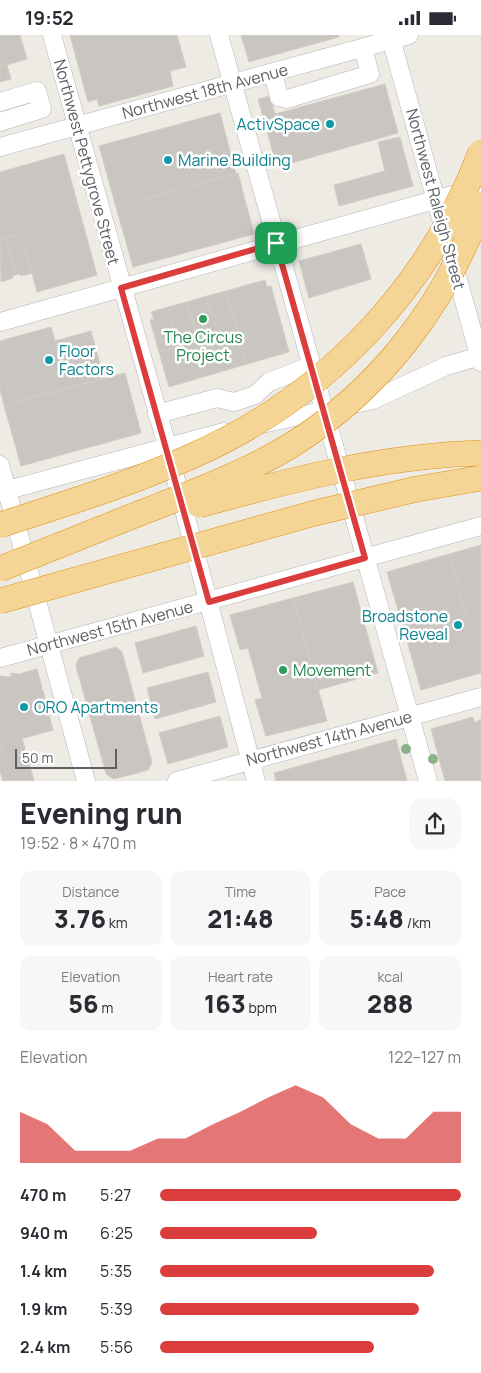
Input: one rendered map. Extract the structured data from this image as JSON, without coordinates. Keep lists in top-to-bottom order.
{
  "streets": {
    "street": [
      "Northwest 18th Avenue",
      "Northwest Pettygrove Street",
      "Northwest Raleigh Street",
      "Northwest 15th Avenue",
      "Northwest 14th Avenue"
    ]
  },
  "crossings": [
    ["Northwest 18th Avenue", "Northwest Pettygrove Street"],
    ["Northwest 18th Avenue", "Northwest Raleigh Street"],
    ["Northwest Pettygrove Street", "Northwest 15th Avenue"],
    ["Northwest Pettygrove Street", "Northwest 14th Avenue"]
  ],
  "places": [
    "ActivSpace",
    "Marine Building",
    "The Circus Project",
    "Floor Factors",
    "Broadstone Reveal",
    "Movement",
    "ORO Apartments"
  ],
  "scale_bar": "50 m",
  "page": {
    "status": "19:52",
    "scale": "50 m",
    "heading": ["Evening run", "19:52 · 8 × 470 m"],
    "stats": [
      ["Distance", "3.76 km"],
      ["Time", "21:48"],
      ["Pace", "5:48 /km"],
      ["Elevation", "56 m"],
      ["Heart rate", "163 bpm"],
      ["kcal", "288"]
    ],
    "chart": ["Elevation", "122–127 m"],
    "list": [
      {
        "name": "470 m",
        "note": "5:27"
      },
      {
        "name": "940 m",
        "note": "6:25"
      },
      {
        "name": "1.4 km",
        "note": "5:35"
      },
      {
        "name": "1.9 km",
        "note": "5:39"
      },
      {
        "name": "2.4 km",
        "note": "5:56"
      }
    ]
  }
}
